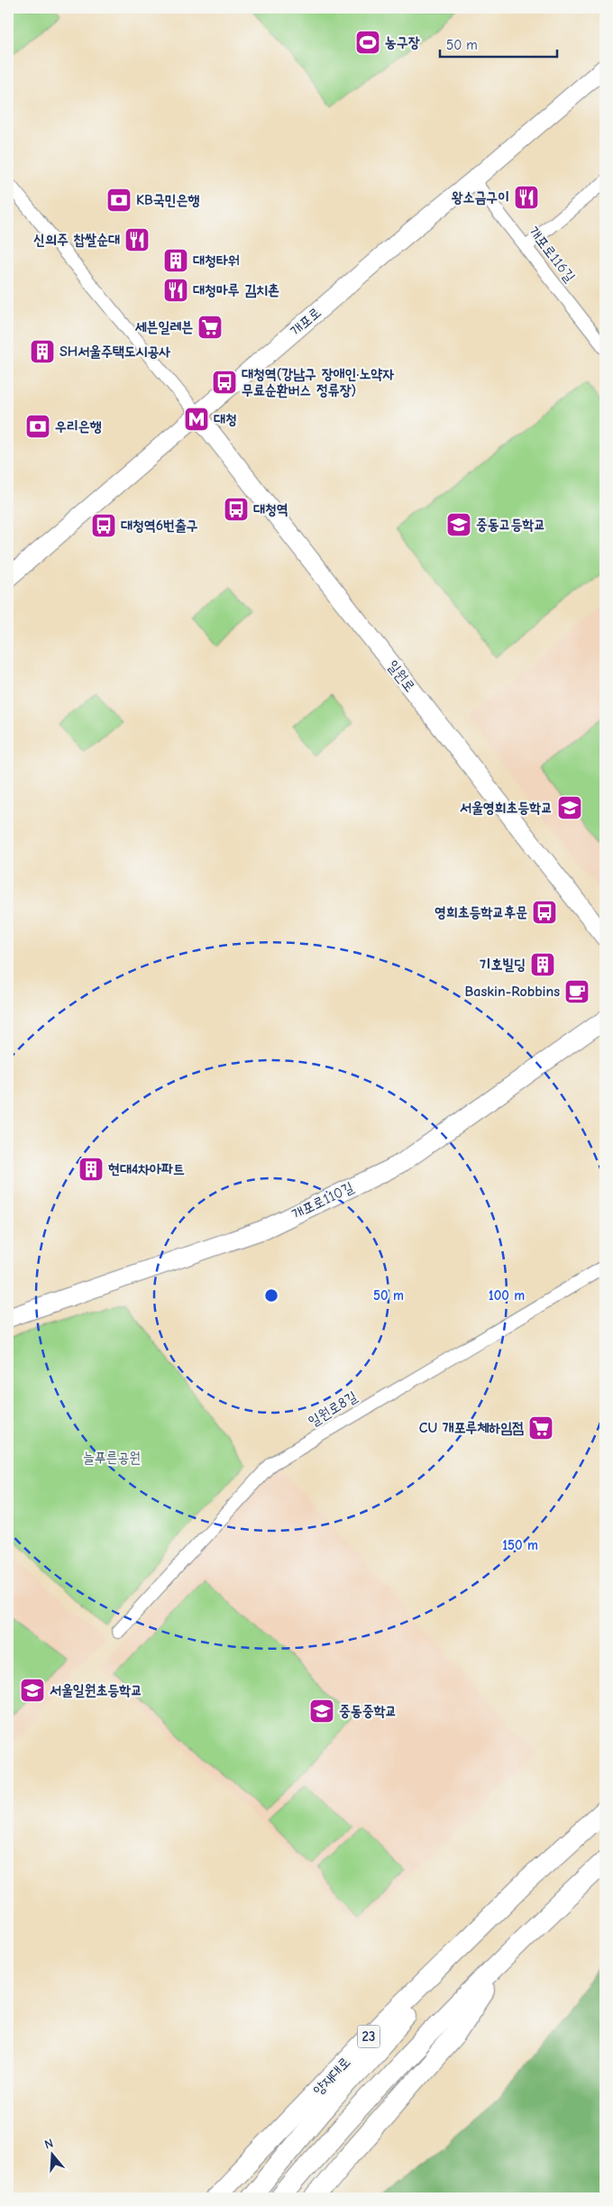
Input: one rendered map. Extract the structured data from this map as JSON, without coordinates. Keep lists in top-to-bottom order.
{
  "streets": {
    "main road": ["23", "양재대로"],
    "street": [
      "개포로116길",
      "개포로",
      "일원로",
      "개포로110길",
      "일원로8길"
    ]
  },
  "crossings": [
    ["개포로116길", "개포로"],
    ["개포로", "일원로"]
  ],
  "parks": ["늘푸른공원"],
  "places": {
    "sports": ["농구장"],
    "restaurant": ["왕소금구이", "신의주 찹쌀순대", "대청마루 김치촌"],
    "bank": ["KB국민은행", "우리은행"],
    "building": [
      "대청타워",
      "SH서울주택도시공사",
      "기호빌딩",
      "현대4차아파트"
    ],
    "supermarket": ["세븐일레븐", "CU 개포루체하임점"],
    "bus stop": [
      "대청역(강남구 장애인·노약자 무료순환버스 정류장)",
      "대청역",
      "대청역6번출구",
      "영희초등학교후문"
    ],
    "metro station": ["대청"],
    "school or university": [
      "중동고등학교",
      "서울영희초등학교",
      "서울일원초등학교",
      "중동중학교"
    ],
    "cafe": ["Baskin-Robbins"]
  },
  "scale_bar": "50 m",
  "north": "top",
  "rings": ["50 m", "100 m", "150 m"]
}
